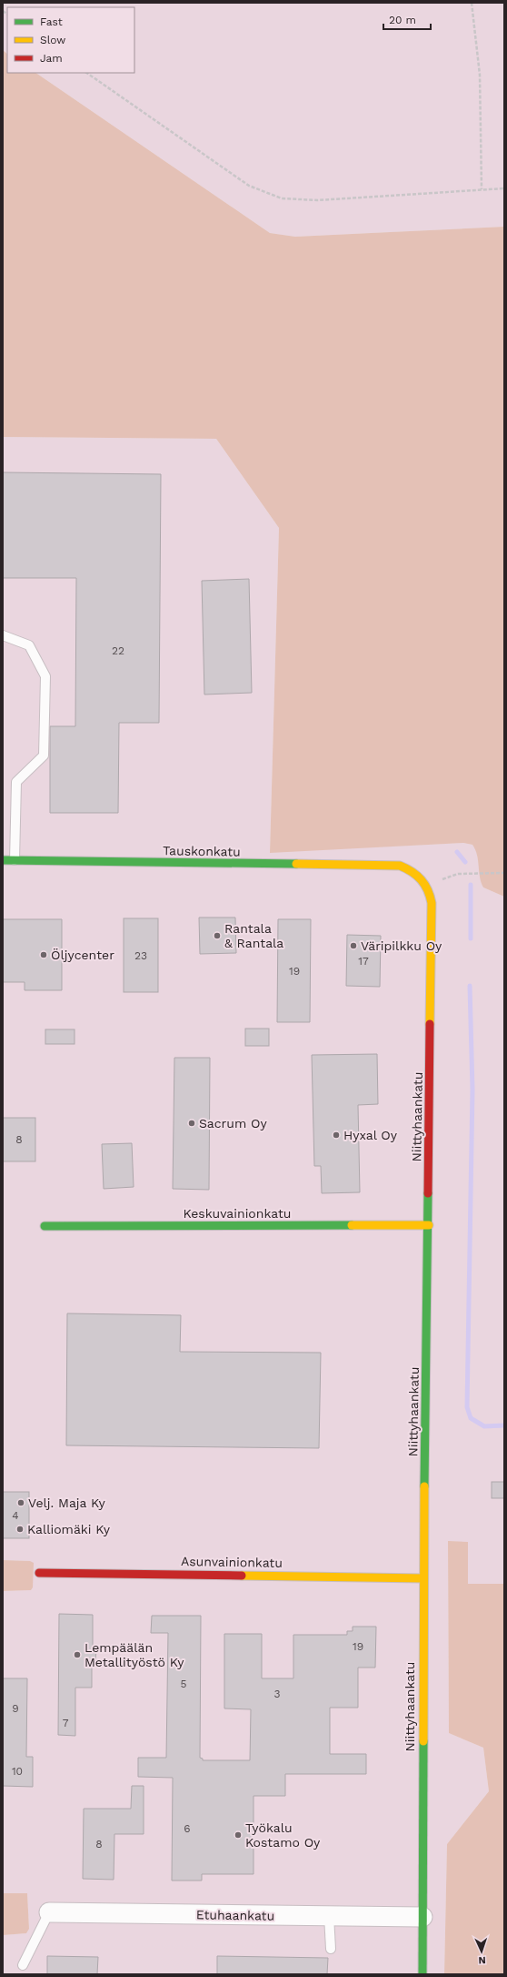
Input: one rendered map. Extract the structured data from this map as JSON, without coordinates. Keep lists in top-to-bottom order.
{
  "streets": {
    "street": [
      "Tauskonkatu",
      "Niittyhaankatu",
      "Keskuvainionkatu",
      "Asunvainionkatu",
      "Etuhaankatu"
    ]
  },
  "crossings": [
    ["Tauskonkatu", "Niittyhaankatu"],
    ["Niittyhaankatu", "Keskuvainionkatu"],
    ["Niittyhaankatu", "Asunvainionkatu"],
    ["Niittyhaankatu", "Etuhaankatu"]
  ],
  "places": [
    "Rantala & Rantala",
    "Väripilkku Oy",
    "Öljycenter",
    "Sacrum Oy",
    "Hyxal Oy",
    "Velj. Maja Ky",
    "Kalliomäki Ky",
    "Lempäälän Metallityöstö Ky",
    "Työkalu Kostamo Oy"
  ],
  "house_numbers": [
    "22",
    "23",
    "17",
    "19",
    "8",
    "4",
    "19",
    "5",
    "3",
    "9",
    "7",
    "10",
    "6",
    "8"
  ],
  "legend": ["Fast", "Slow", "Jam"],
  "scale_bar": "20 m",
  "north": "bottom"
}
